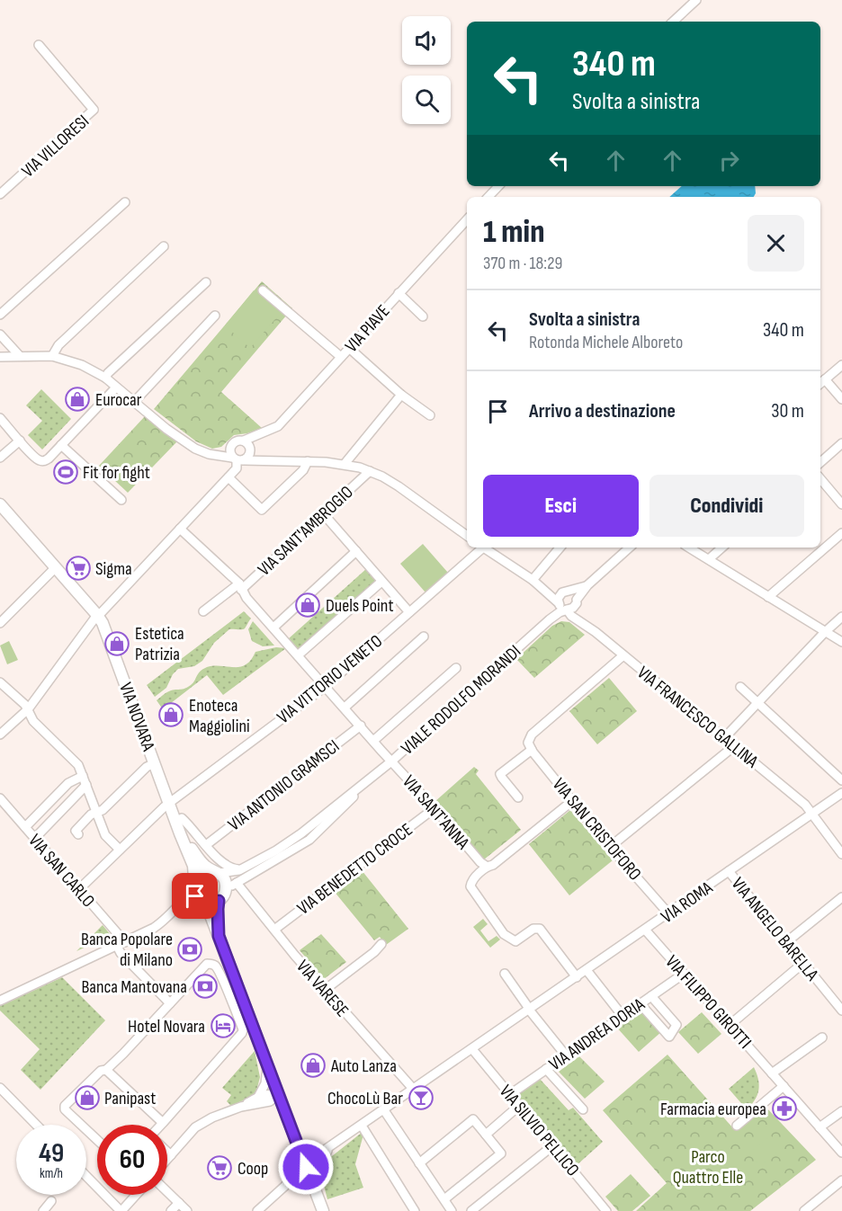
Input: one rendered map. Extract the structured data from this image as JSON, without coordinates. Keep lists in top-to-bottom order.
{
  "streets": {
    "main road": ["VIA NOVARA"],
    "street": [
      "VIA VILLORESI",
      "VIA PIAVE",
      "VIA SANT'AMBROGIO",
      "VIA VITTORIO VENETO",
      "VIALE RODOLFO MORANDI",
      "VIA FRANCESCO GALLINA",
      "VIA ANTONIO GRAMSCI",
      "VIA SANT'ANNA",
      "VIA SAN CRISTOFORO",
      "VIA BENEDETTO CROCE",
      "VIA SAN CARLO",
      "VIA ROMA",
      "VIA ANGELO BARELLA",
      "VIA VARESE",
      "VIA FILIPPO GIROTTI",
      "VIA ANDREA DORIA",
      "VIA SILVIO PELLICO"
    ]
  },
  "crossings": [
    ["VIA SANT'AMBROGIO", "VIA SANT'ANNA"],
    ["VIA VITTORIO VENETO", "VIA NOVARA"],
    ["VIA VITTORIO VENETO", "VIA SANT'ANNA"],
    ["VIA VITTORIO VENETO", "VIA SAN CARLO"],
    ["VIALE RODOLFO MORANDI", "VIA NOVARA"],
    ["VIALE RODOLFO MORANDI", "VIA FRANCESCO GALLINA"],
    ["VIALE RODOLFO MORANDI", "VIA SANT'ANNA"],
    ["VIALE RODOLFO MORANDI", "VIA VARESE"],
    ["VIA FRANCESCO GALLINA", "VIA ROMA"],
    ["VIA ANTONIO GRAMSCI", "VIA SANT'ANNA"],
    ["VIA SANT'ANNA", "VIA BENEDETTO CROCE"],
    ["VIA SAN CRISTOFORO", "VIA ROMA"],
    ["VIA BENEDETTO CROCE", "VIA VARESE"],
    ["VIA ROMA", "VIA ANGELO BARELLA"],
    ["VIA ROMA", "VIA VARESE"],
    ["VIA ROMA", "VIA FILIPPO GIROTTI"],
    ["VIA ROMA", "VIA SILVIO PELLICO"],
    ["VIA FILIPPO GIROTTI", "VIA ANDREA DORIA"],
    ["VIA ANDREA DORIA", "VIA SILVIO PELLICO"]
  ],
  "parks": ["Parco Quattro Elle"],
  "places": {
    "shop": [
      "Eurocar",
      "Duels Point",
      "Estetica Patrizia",
      "Enoteca Maggiolini",
      "Auto Lanza",
      "Panipast"
    ],
    "sports": ["Fit for fight"],
    "supermarket": ["Sigma", "Coop"],
    "bank": ["Banca Popolare di Milano", "Banca Mantovana"],
    "hotel": ["Hotel Novara"],
    "bar": ["ChocoLù Bar"],
    "pharmacy": ["Farmacia europea"]
  },
  "page": {
    "turn": ["340 m", "Svolta a sinistra"],
    "heading": ["1 min", "370 m · 18:29"],
    "list": [
      {
        "name": "Svolta a sinistra",
        "note": "Rotonda Michele Alboreto",
        "value": "340 m"
      },
      {
        "name": "Arrivo a destinazione",
        "value": "30 m"
      }
    ],
    "buttons": ["Esci", "Condividi"],
    "speed": "49 km/h",
    "limit": "60"
  }
}
